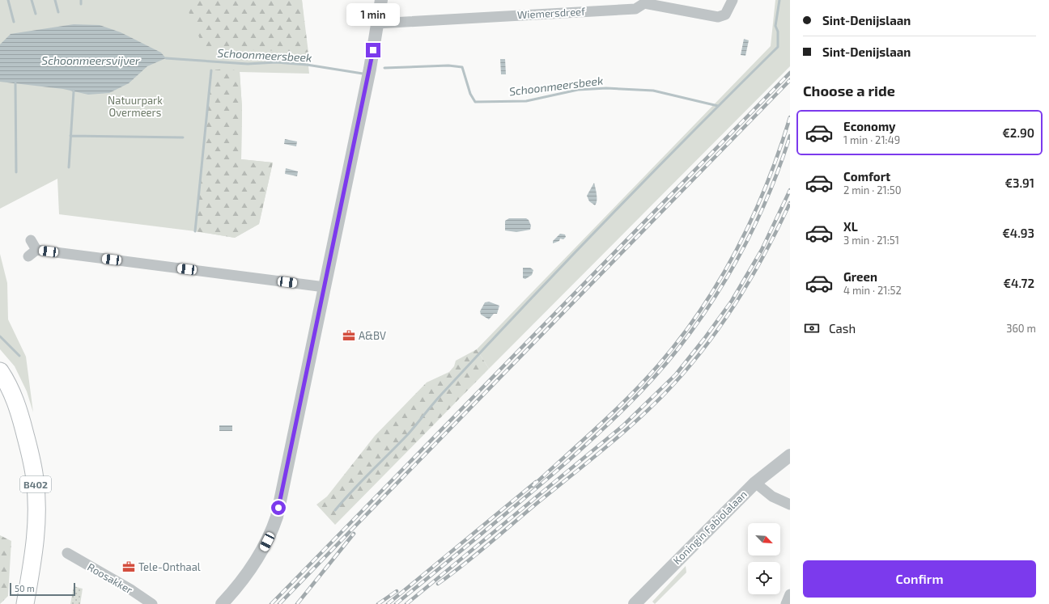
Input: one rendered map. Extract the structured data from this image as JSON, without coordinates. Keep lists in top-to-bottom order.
{
  "streets": {
    "main road": ["B402"],
    "street": ["Wiemersdreef", "Koningin Fabiolalaan", "Roosakker"]
  },
  "water": ["Schoonmeersbeek", "Schoonmeersvijver"],
  "parks": ["Natuurpark Overmeers"],
  "places": {
    "office": ["A&BV", "Tele-Onthaal"]
  },
  "scale_bar": "50 m",
  "north": "bottom right",
  "page": {
    "banner": ["Sint-Denijslaan", "Sint-Denijslaan"],
    "bubble": "1 min",
    "heading": "Choose a ride",
    "list": [
      {
        "name": "Economy",
        "note": "1 min · 21:49",
        "value": "€2.90"
      },
      {
        "name": "Comfort",
        "note": "2 min · 21:50",
        "value": "€3.91"
      },
      {
        "name": "XL",
        "note": "3 min · 21:51",
        "value": "€4.93"
      },
      {
        "name": "Green",
        "note": "4 min · 21:52",
        "value": "€4.72"
      }
    ],
    "pay": ["Cash", "360 m"],
    "buttons": "Confirm",
    "scale": "50 m"
  }
}
